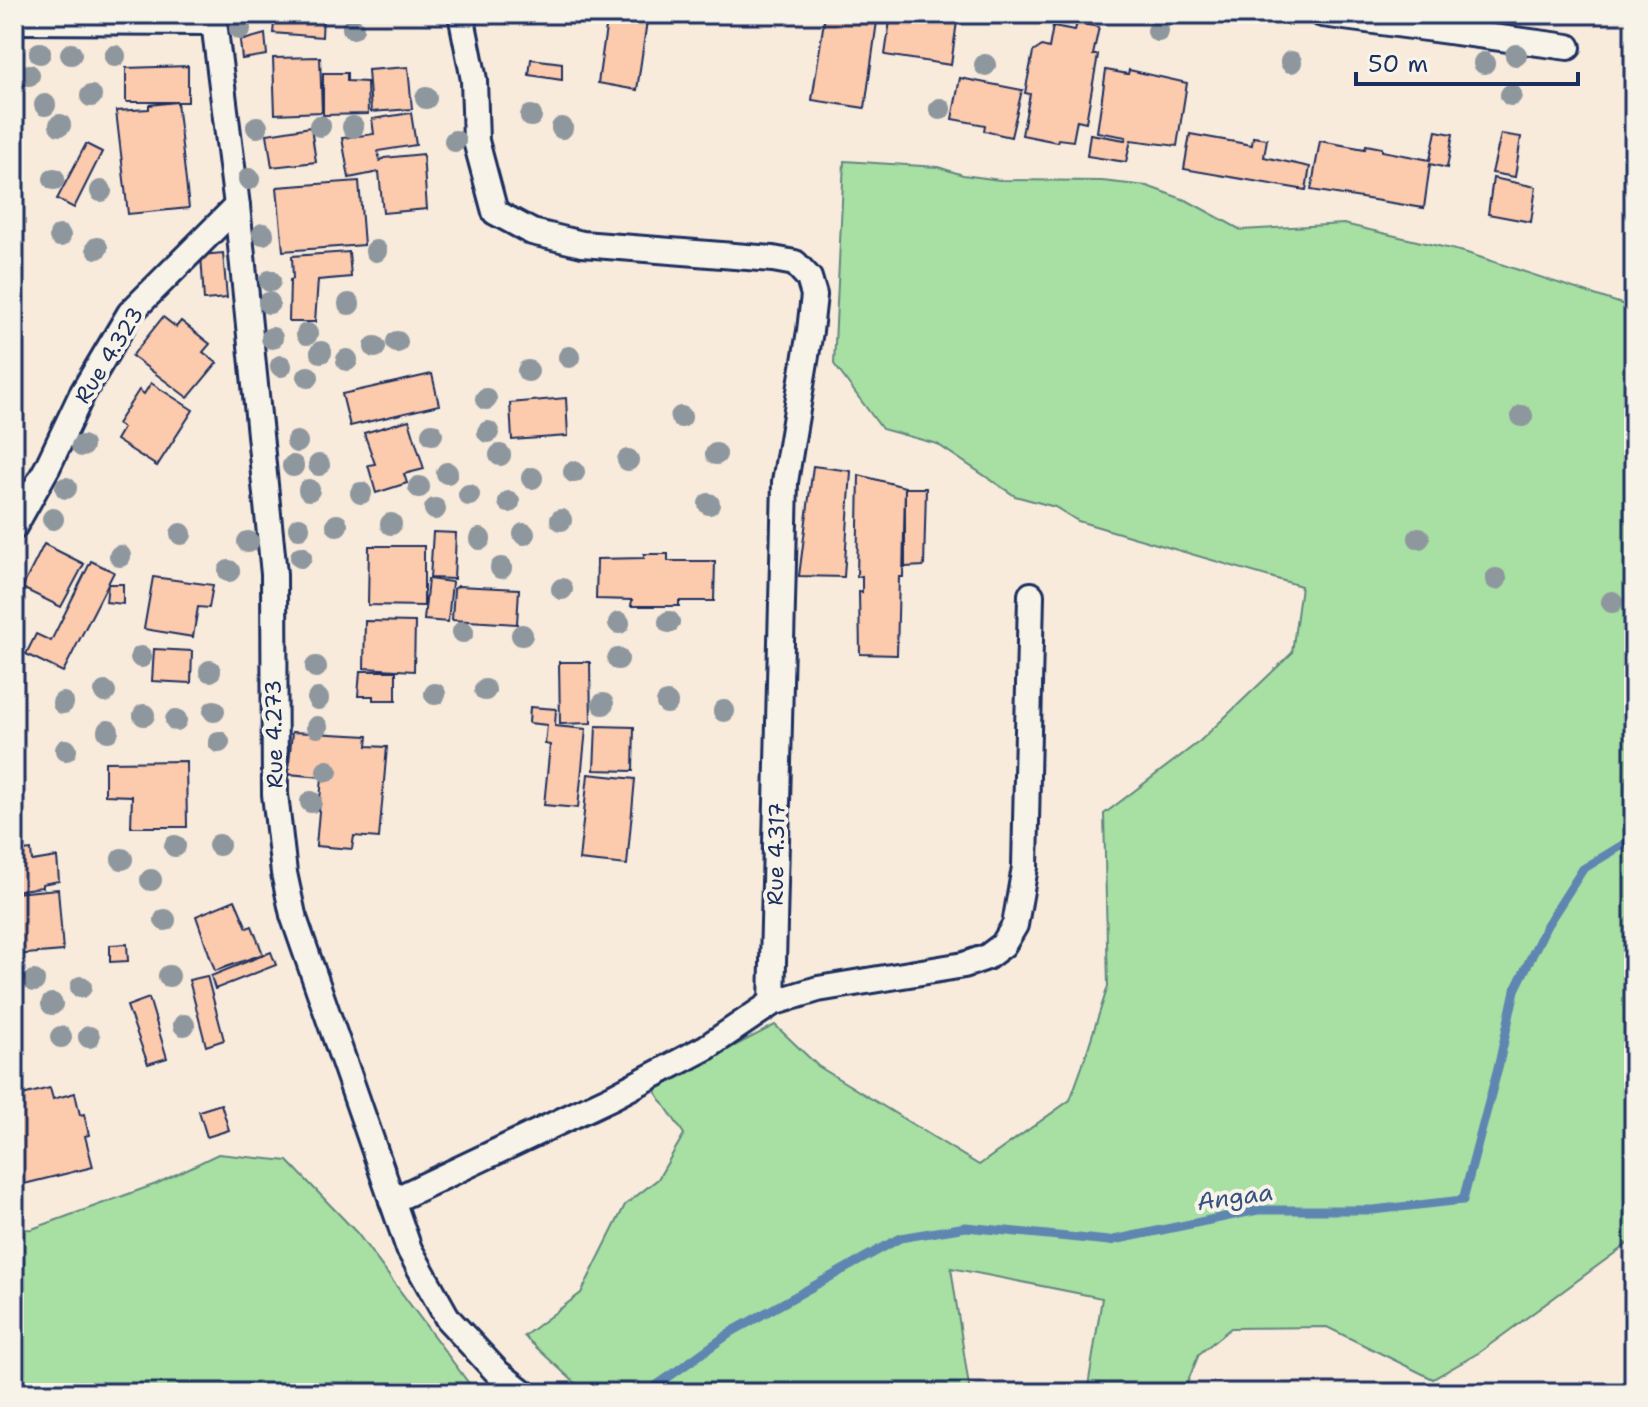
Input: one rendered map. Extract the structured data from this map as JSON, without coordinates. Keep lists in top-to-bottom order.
{
  "streets": {
    "street": ["Rue 4.323", "Rue 4.273", "Rue 4.317"]
  },
  "crossings": [
    ["Rue 4.323", "Rue 4.273"]
  ],
  "water": ["Angaa"],
  "scale_bar": "50 m"
}
